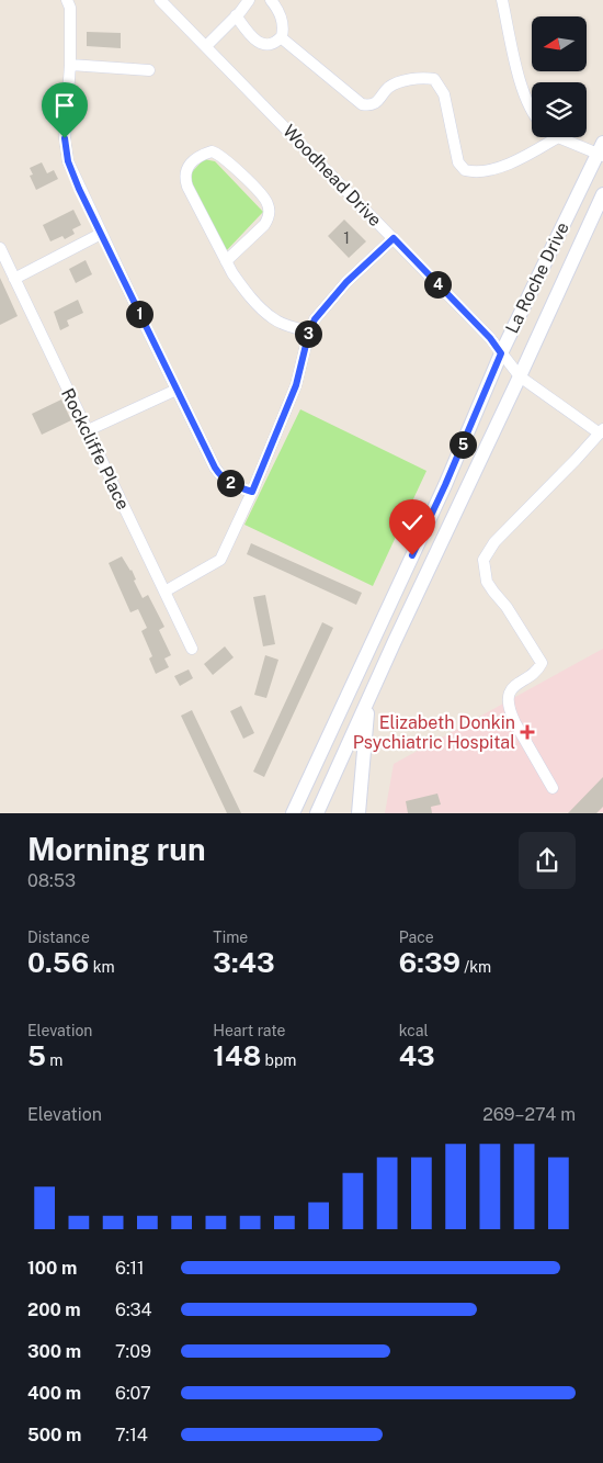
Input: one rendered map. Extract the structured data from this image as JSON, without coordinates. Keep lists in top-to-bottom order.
{
  "streets": {
    "street": ["Woodhead Drive", "La Roche Drive", "Rockcliffe Place"]
  },
  "crossings": [
    ["Woodhead Drive", "La Roche Drive"]
  ],
  "places": {
    "health": ["Elizabeth Donkin Psychiatric Hospital"]
  },
  "house_numbers": ["1"],
  "north": "left",
  "page": {
    "pins": [
      "4",
      "1",
      "3",
      "5",
      "2"
    ],
    "heading": ["Morning run", "08:53"],
    "stats": [
      ["Distance", "0.56 km"],
      ["Time", "3:43"],
      ["Pace", "6:39 /km"],
      ["Elevation", "5 m"],
      ["Heart rate", "148 bpm"],
      ["kcal", "43"]
    ],
    "chart": ["Elevation", "269–274 m"],
    "list": [
      {
        "name": "100 m",
        "note": "6:11"
      },
      {
        "name": "200 m",
        "note": "6:34"
      },
      {
        "name": "300 m",
        "note": "7:09"
      },
      {
        "name": "400 m",
        "note": "6:07"
      },
      {
        "name": "500 m",
        "note": "7:14"
      }
    ]
  }
}
